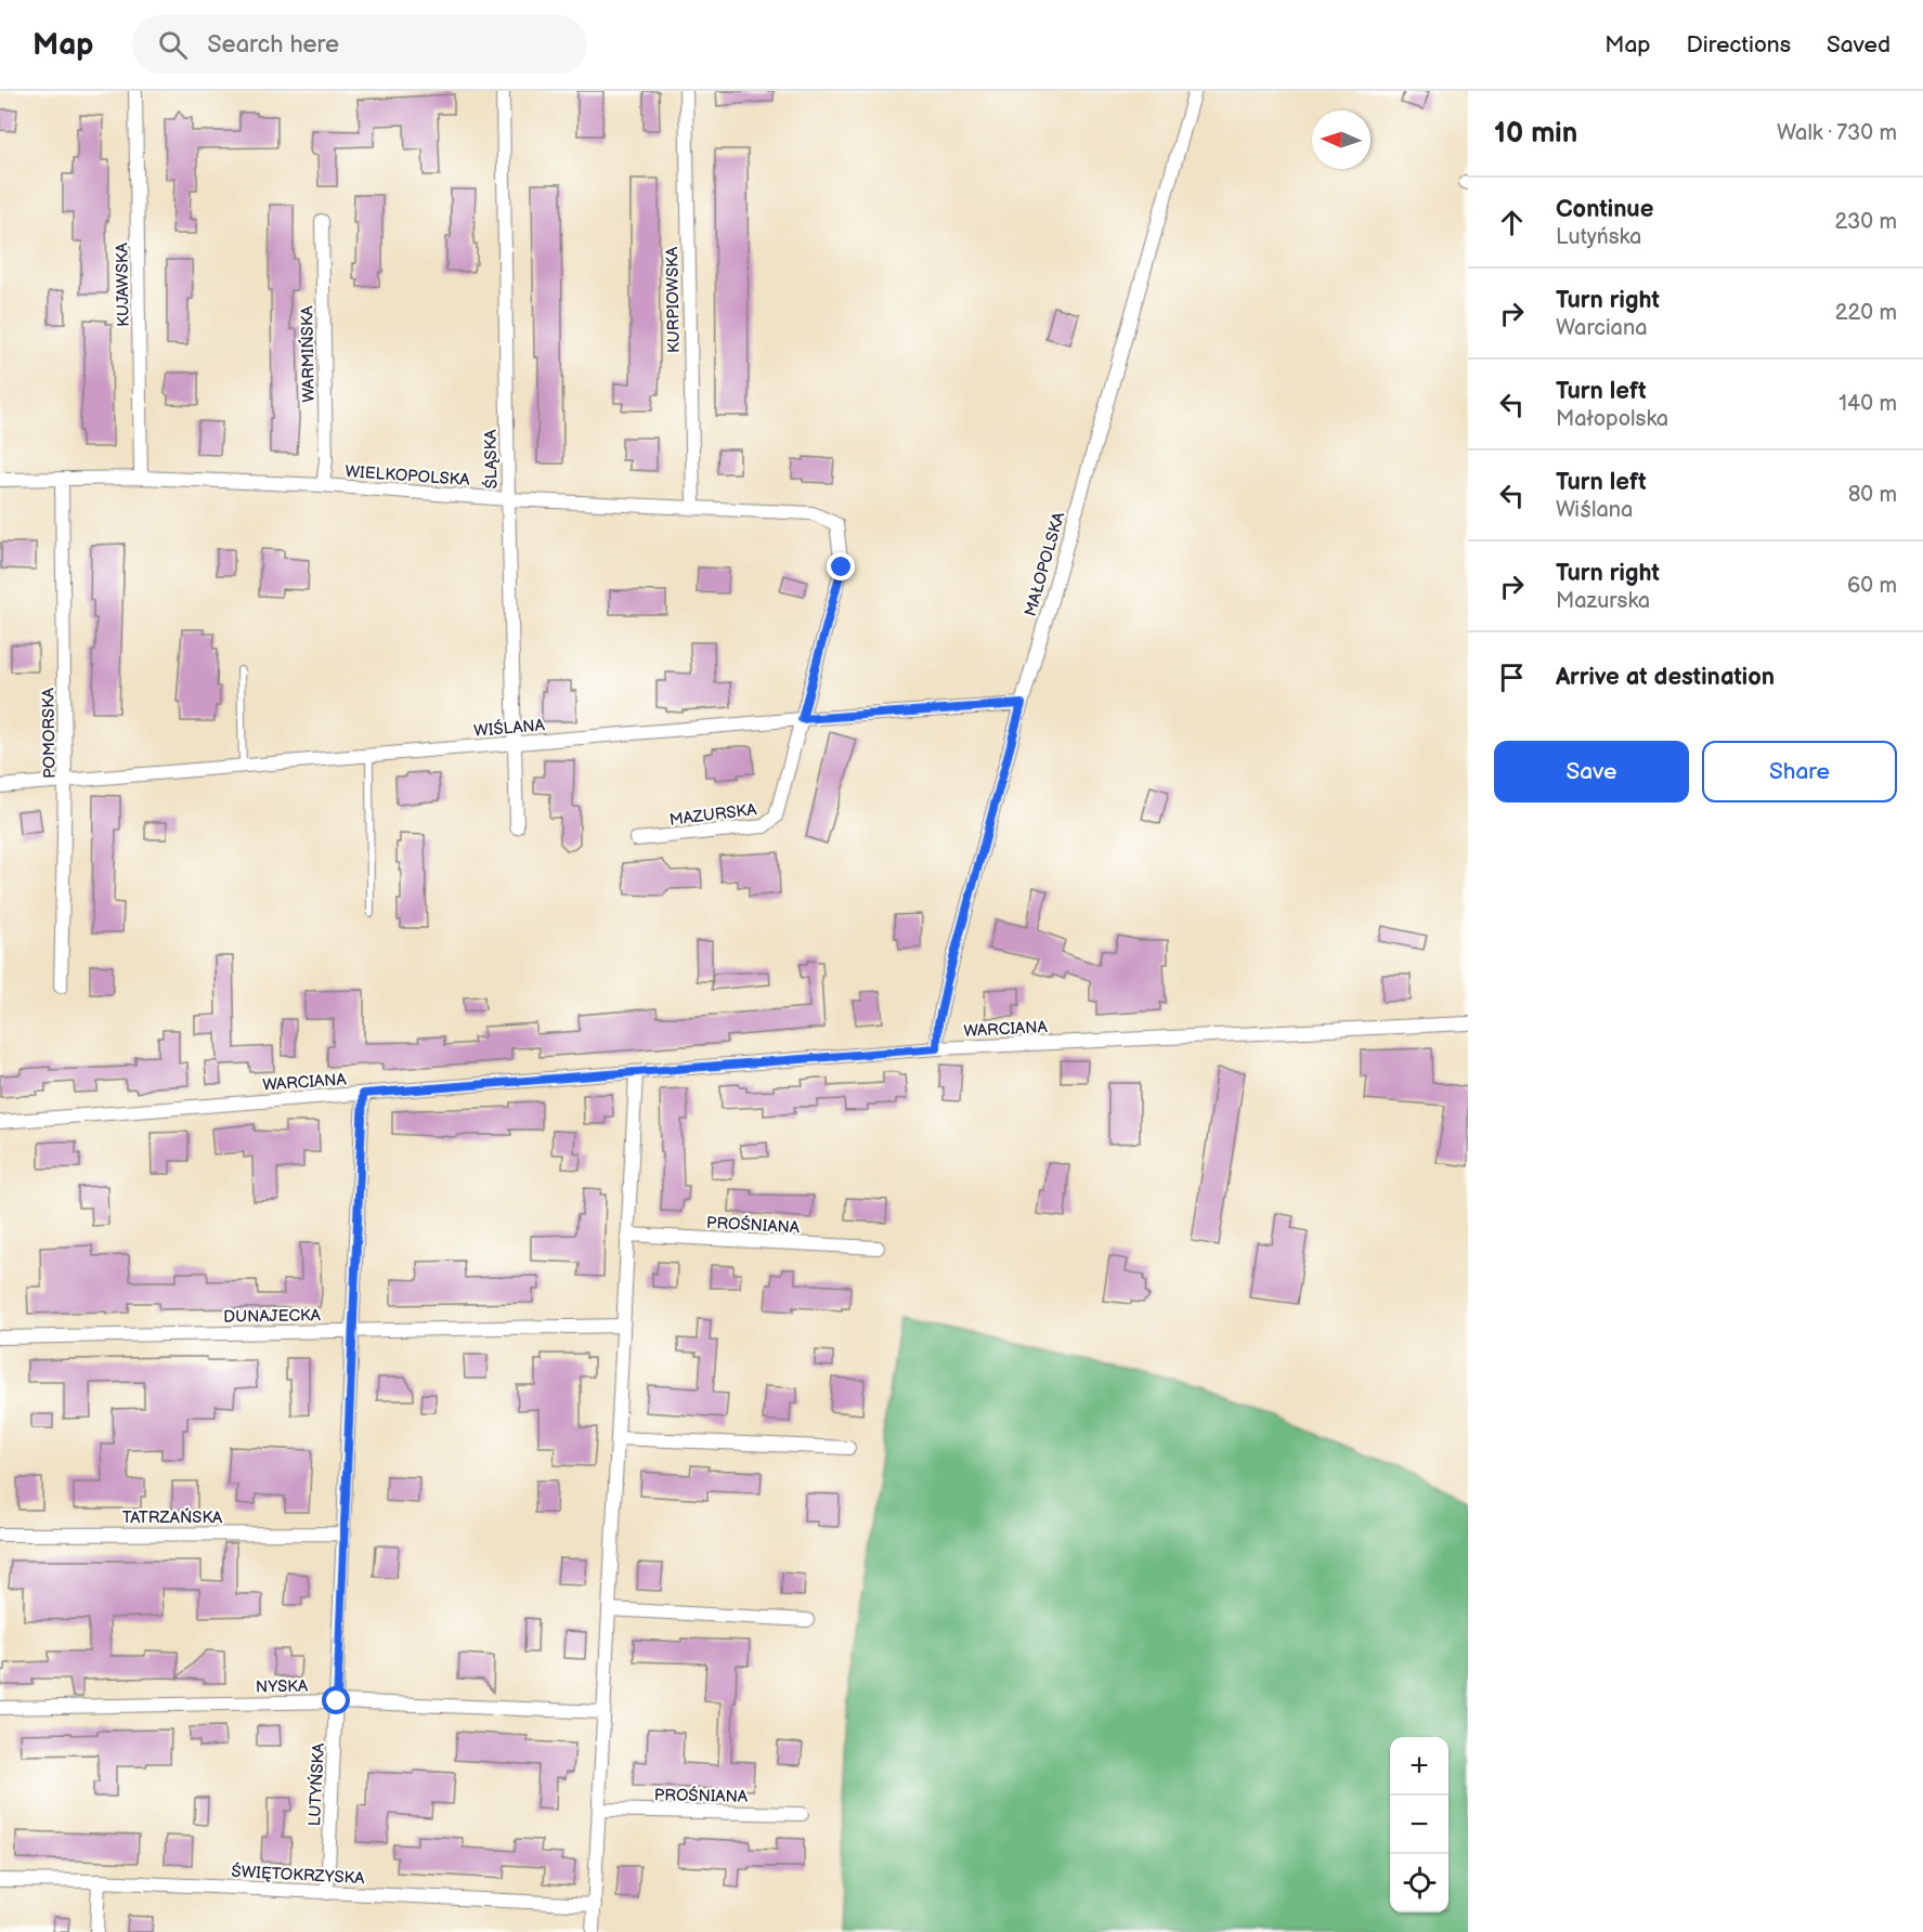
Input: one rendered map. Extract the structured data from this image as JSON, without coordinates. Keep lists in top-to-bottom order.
{
  "streets": {
    "street": [
      "KUJAWSKA",
      "KURPIOWSKA",
      "WARMIŃSKA",
      "ŚLĄSKA",
      "WIELKOPOLSKA",
      "MAŁOPOLSKA",
      "WIŚLANA",
      "POMORSKA",
      "MAZURSKA",
      "WARCIANA",
      "PROŚNIANA",
      "DUNAJECKA",
      "TATRZAŃSKA",
      "NYSKA",
      "LUTYŃSKA",
      "ŚWIĘTOKRZYSKA"
    ]
  },
  "crossings": [
    ["KUJAWSKA", "WIELKOPOLSKA"],
    ["KURPIOWSKA", "WIELKOPOLSKA"],
    ["WARMIŃSKA", "WIELKOPOLSKA"],
    ["ŚLĄSKA", "WIELKOPOLSKA"],
    ["ŚLĄSKA", "WIŚLANA"],
    ["WIELKOPOLSKA", "POMORSKA"],
    ["WIELKOPOLSKA", "MAZURSKA"],
    ["MAŁOPOLSKA", "WIŚLANA"],
    ["MAŁOPOLSKA", "WARCIANA"],
    ["WIŚLANA", "POMORSKA"],
    ["WIŚLANA", "MAZURSKA"],
    ["WARCIANA", "LUTYŃSKA"],
    ["DUNAJECKA", "LUTYŃSKA"],
    ["TATRZAŃSKA", "LUTYŃSKA"],
    ["NYSKA", "LUTYŃSKA"],
    ["LUTYŃSKA", "ŚWIĘTOKRZYSKA"]
  ],
  "north": "left",
  "page": {
    "header": "Map",
    "search": "Search here",
    "nav": ["Map", "Directions", "Saved"],
    "heading": ["10 min", "Walk · 730 m"],
    "list": [
      ["Continue", "Lutyńska", "230 m"],
      ["Turn right", "Warciana", "220 m"],
      ["Turn left", "Małopolska", "140 m"],
      ["Turn left", "Wiślana", "80 m"],
      ["Turn right", "Mazurska", "60 m"],
      "Arrive at destination"
    ],
    "buttons": ["Save", "Share"],
    "map_buttons": ["+", "−"]
  }
}
